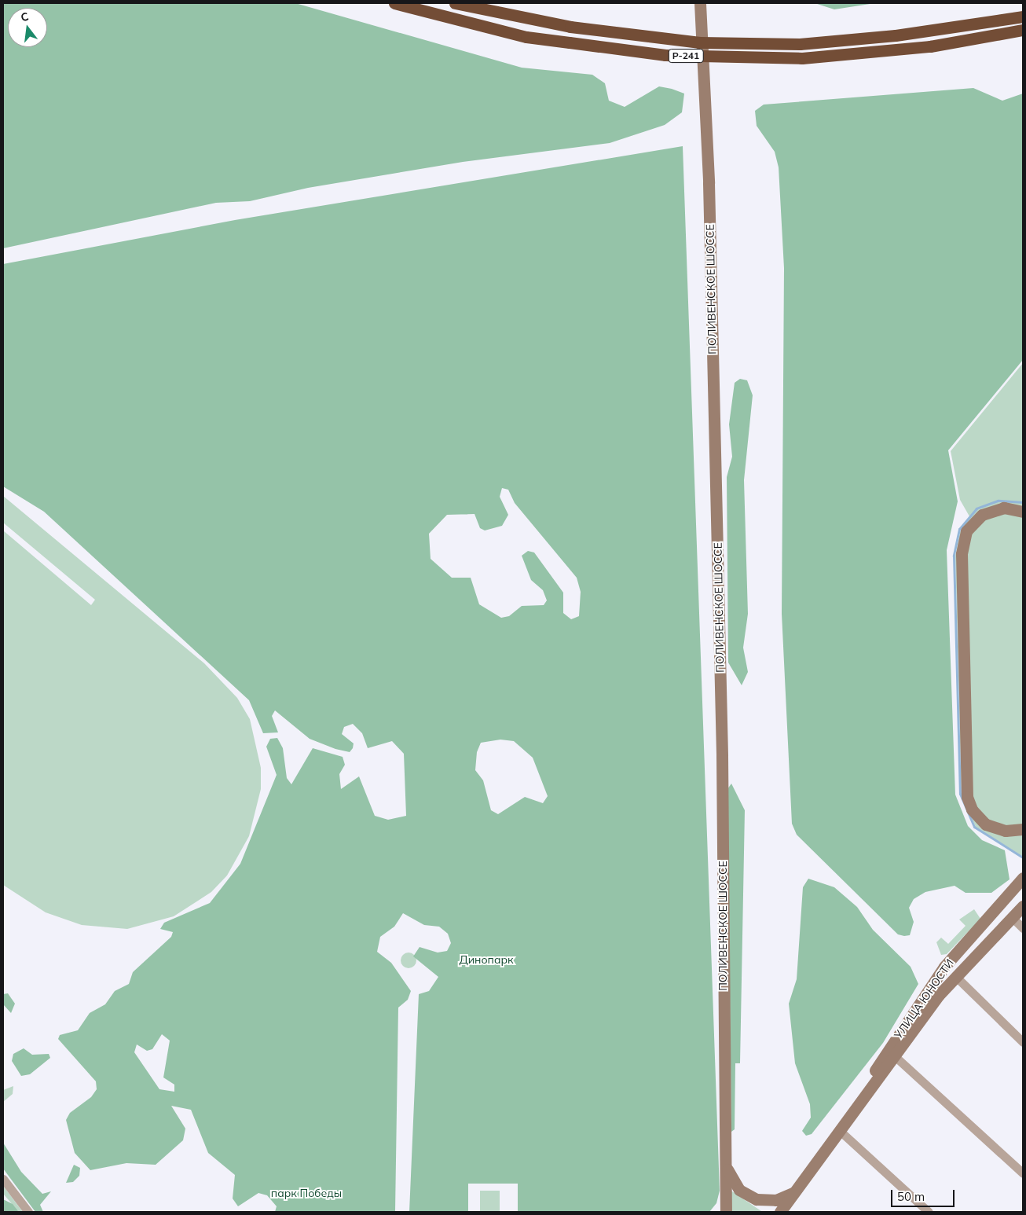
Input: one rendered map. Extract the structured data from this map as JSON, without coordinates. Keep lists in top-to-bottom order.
{
  "streets": {
    "highway": ["Р-241"],
    "street": ["ПОЛИВЕНСКОЕ ШОССЕ", "УЛИЦА ЮНОСТИ"]
  },
  "parks": ["Динопарк", "парк Победы"],
  "scale_bar": "50 m",
  "north": "top"
}
